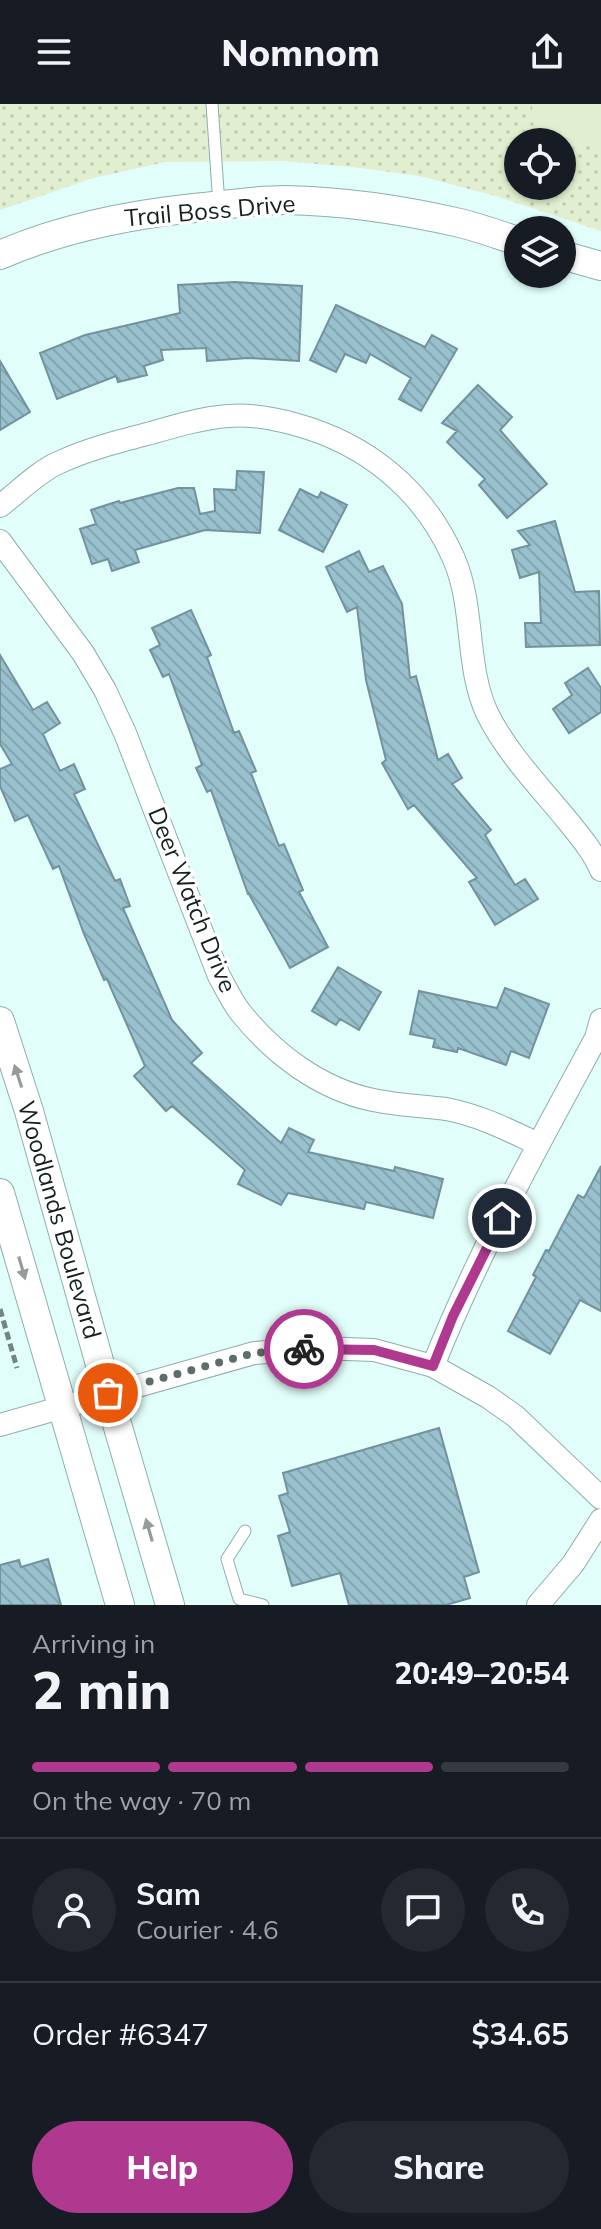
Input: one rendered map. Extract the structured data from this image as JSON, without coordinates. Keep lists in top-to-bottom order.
{
  "streets": {
    "street": ["Trail Boss Drive", "Deer Watch Drive", "Woodlands Boulevard"]
  },
  "page": {
    "header": "Nomnom",
    "heading": ["2 min", "Arriving in", "20:49–20:54"],
    "panel": [
      "Sam",
      "Courier · 4.6",
      "Order #6347",
      "$34.65"
    ],
    "bar": "On the way · 70 m",
    "buttons": ["Help", "Share"]
  }
}
